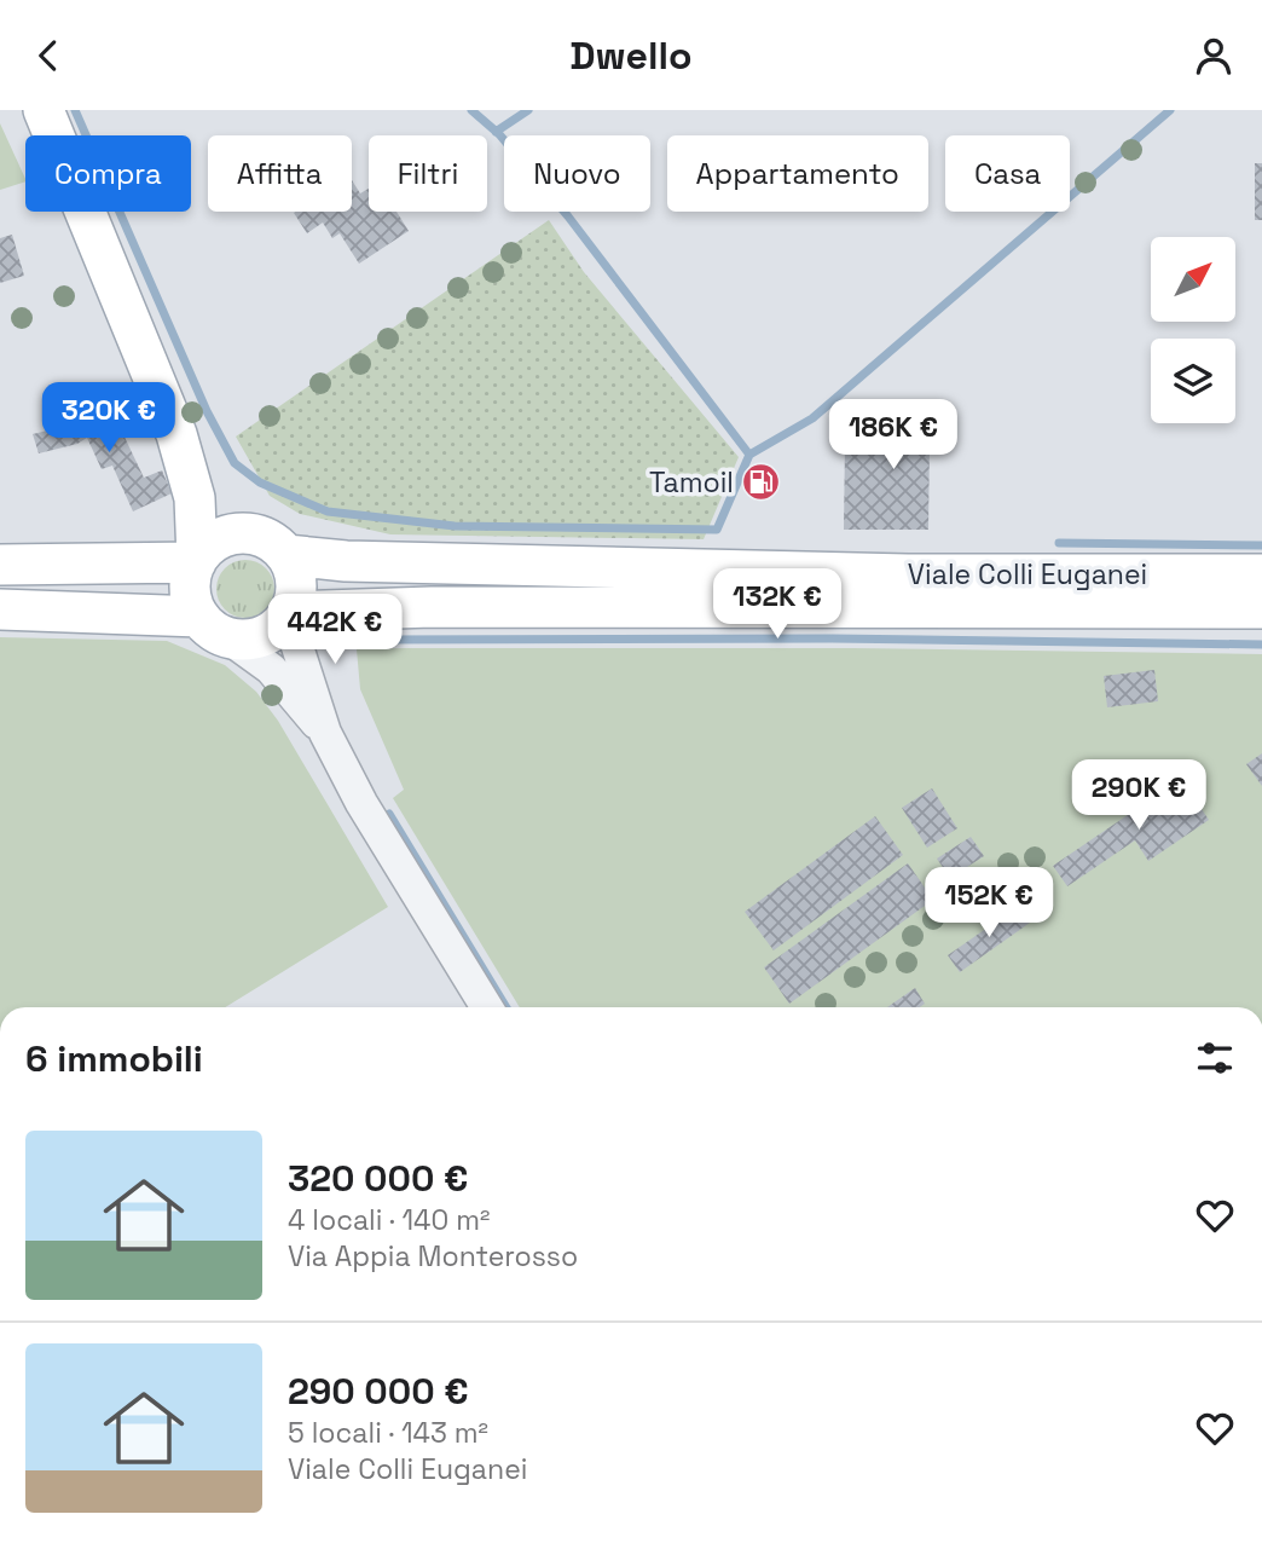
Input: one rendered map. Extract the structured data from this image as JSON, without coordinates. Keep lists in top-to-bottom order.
{
  "streets": {
    "main road": ["Viale Colli Euganei"]
  },
  "places": {
    "fuel station": ["Tamoil"]
  },
  "north": "top right",
  "page": {
    "header": "Dwello",
    "chip": [
      "Compra",
      "Affitta",
      "Filtri",
      "Nuovo",
      "Appartamento",
      "Casa"
    ],
    "price": [
      "320K €",
      "186K €",
      "132K €",
      "442K €",
      "290K €",
      "152K €"
    ],
    "heading": "6 immobili",
    "list": [
      {
        "name": "320 000 €",
        "note": "4 locali · 140 m² · Via Appia Monterosso"
      },
      {
        "name": "290 000 €",
        "note": "5 locali · 143 m² · Viale Colli Euganei"
      }
    ]
  }
}
